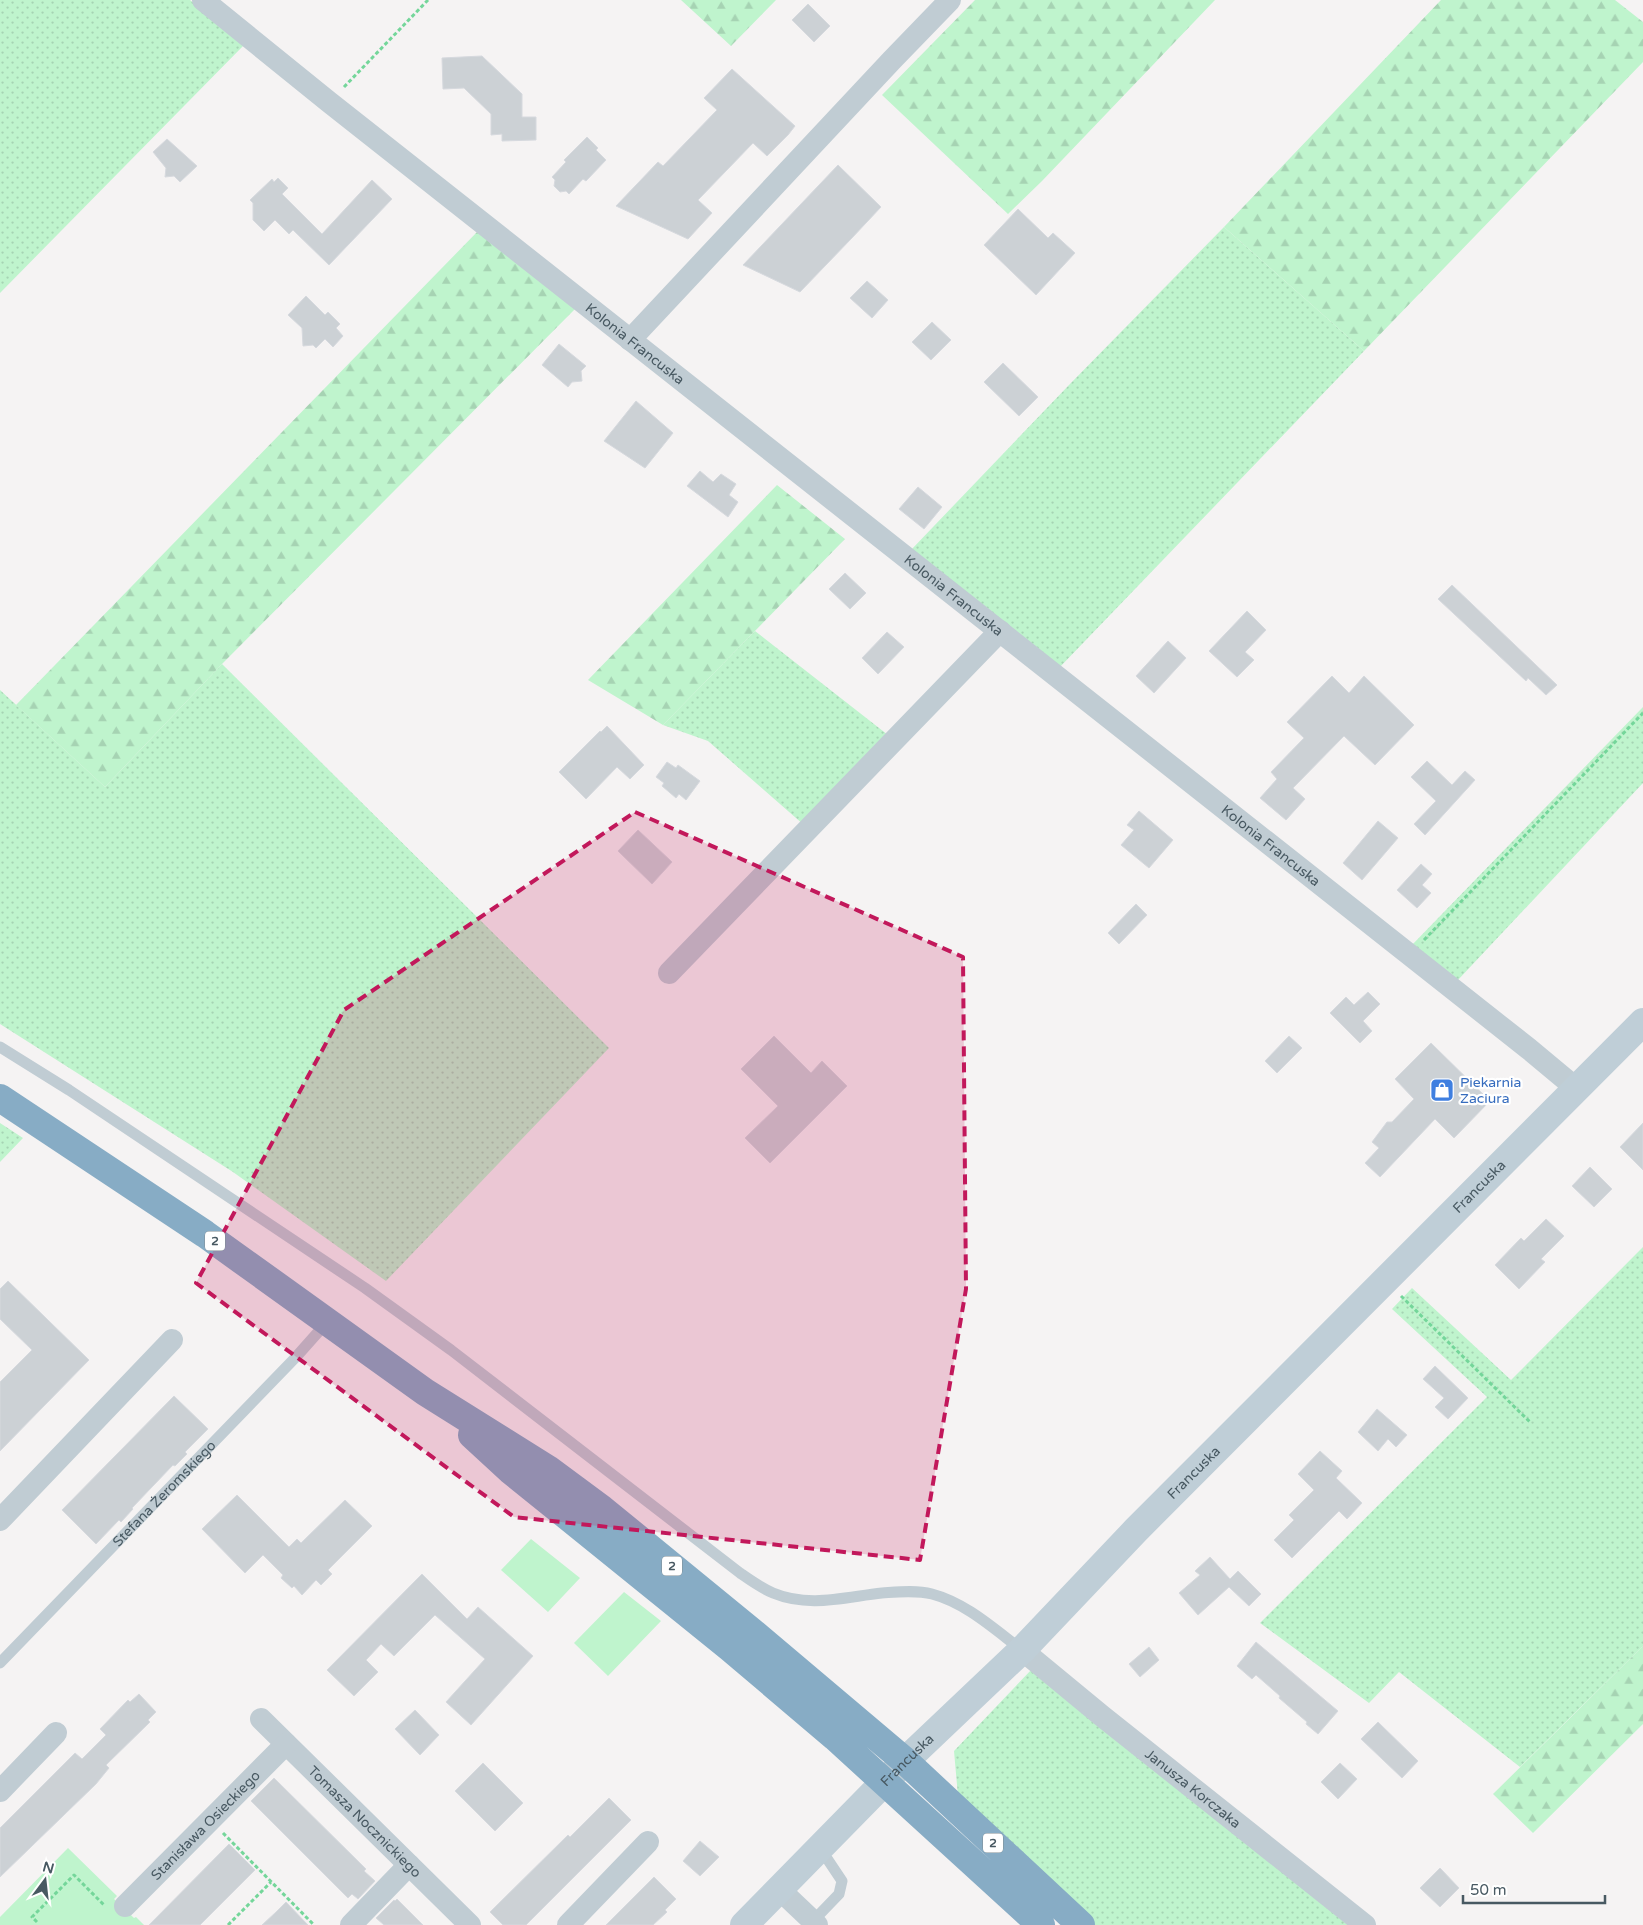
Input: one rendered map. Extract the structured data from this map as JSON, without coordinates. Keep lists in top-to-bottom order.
{
  "streets": {
    "highway": ["2"],
    "street": [
      "Kolonia Francuska",
      "Francuska",
      "Janusza Korczaka",
      "Tomasza Nocznickiego",
      "Stanisława Osieckiego"
    ],
    "lane": ["Stefana Żeromskiego"]
  },
  "crossings": [
    ["Kolonia Francuska", "Francuska"],
    ["Francuska", "2"],
    ["Francuska", "Janusza Korczaka"],
    ["2", "Stefana Żeromskiego"],
    ["Tomasza Nocznickiego", "Stanisława Osieckiego"]
  ],
  "places": {
    "shop": ["Piekarnia Zaciura"]
  },
  "scale_bar": "50 m",
  "north": "top"
}
